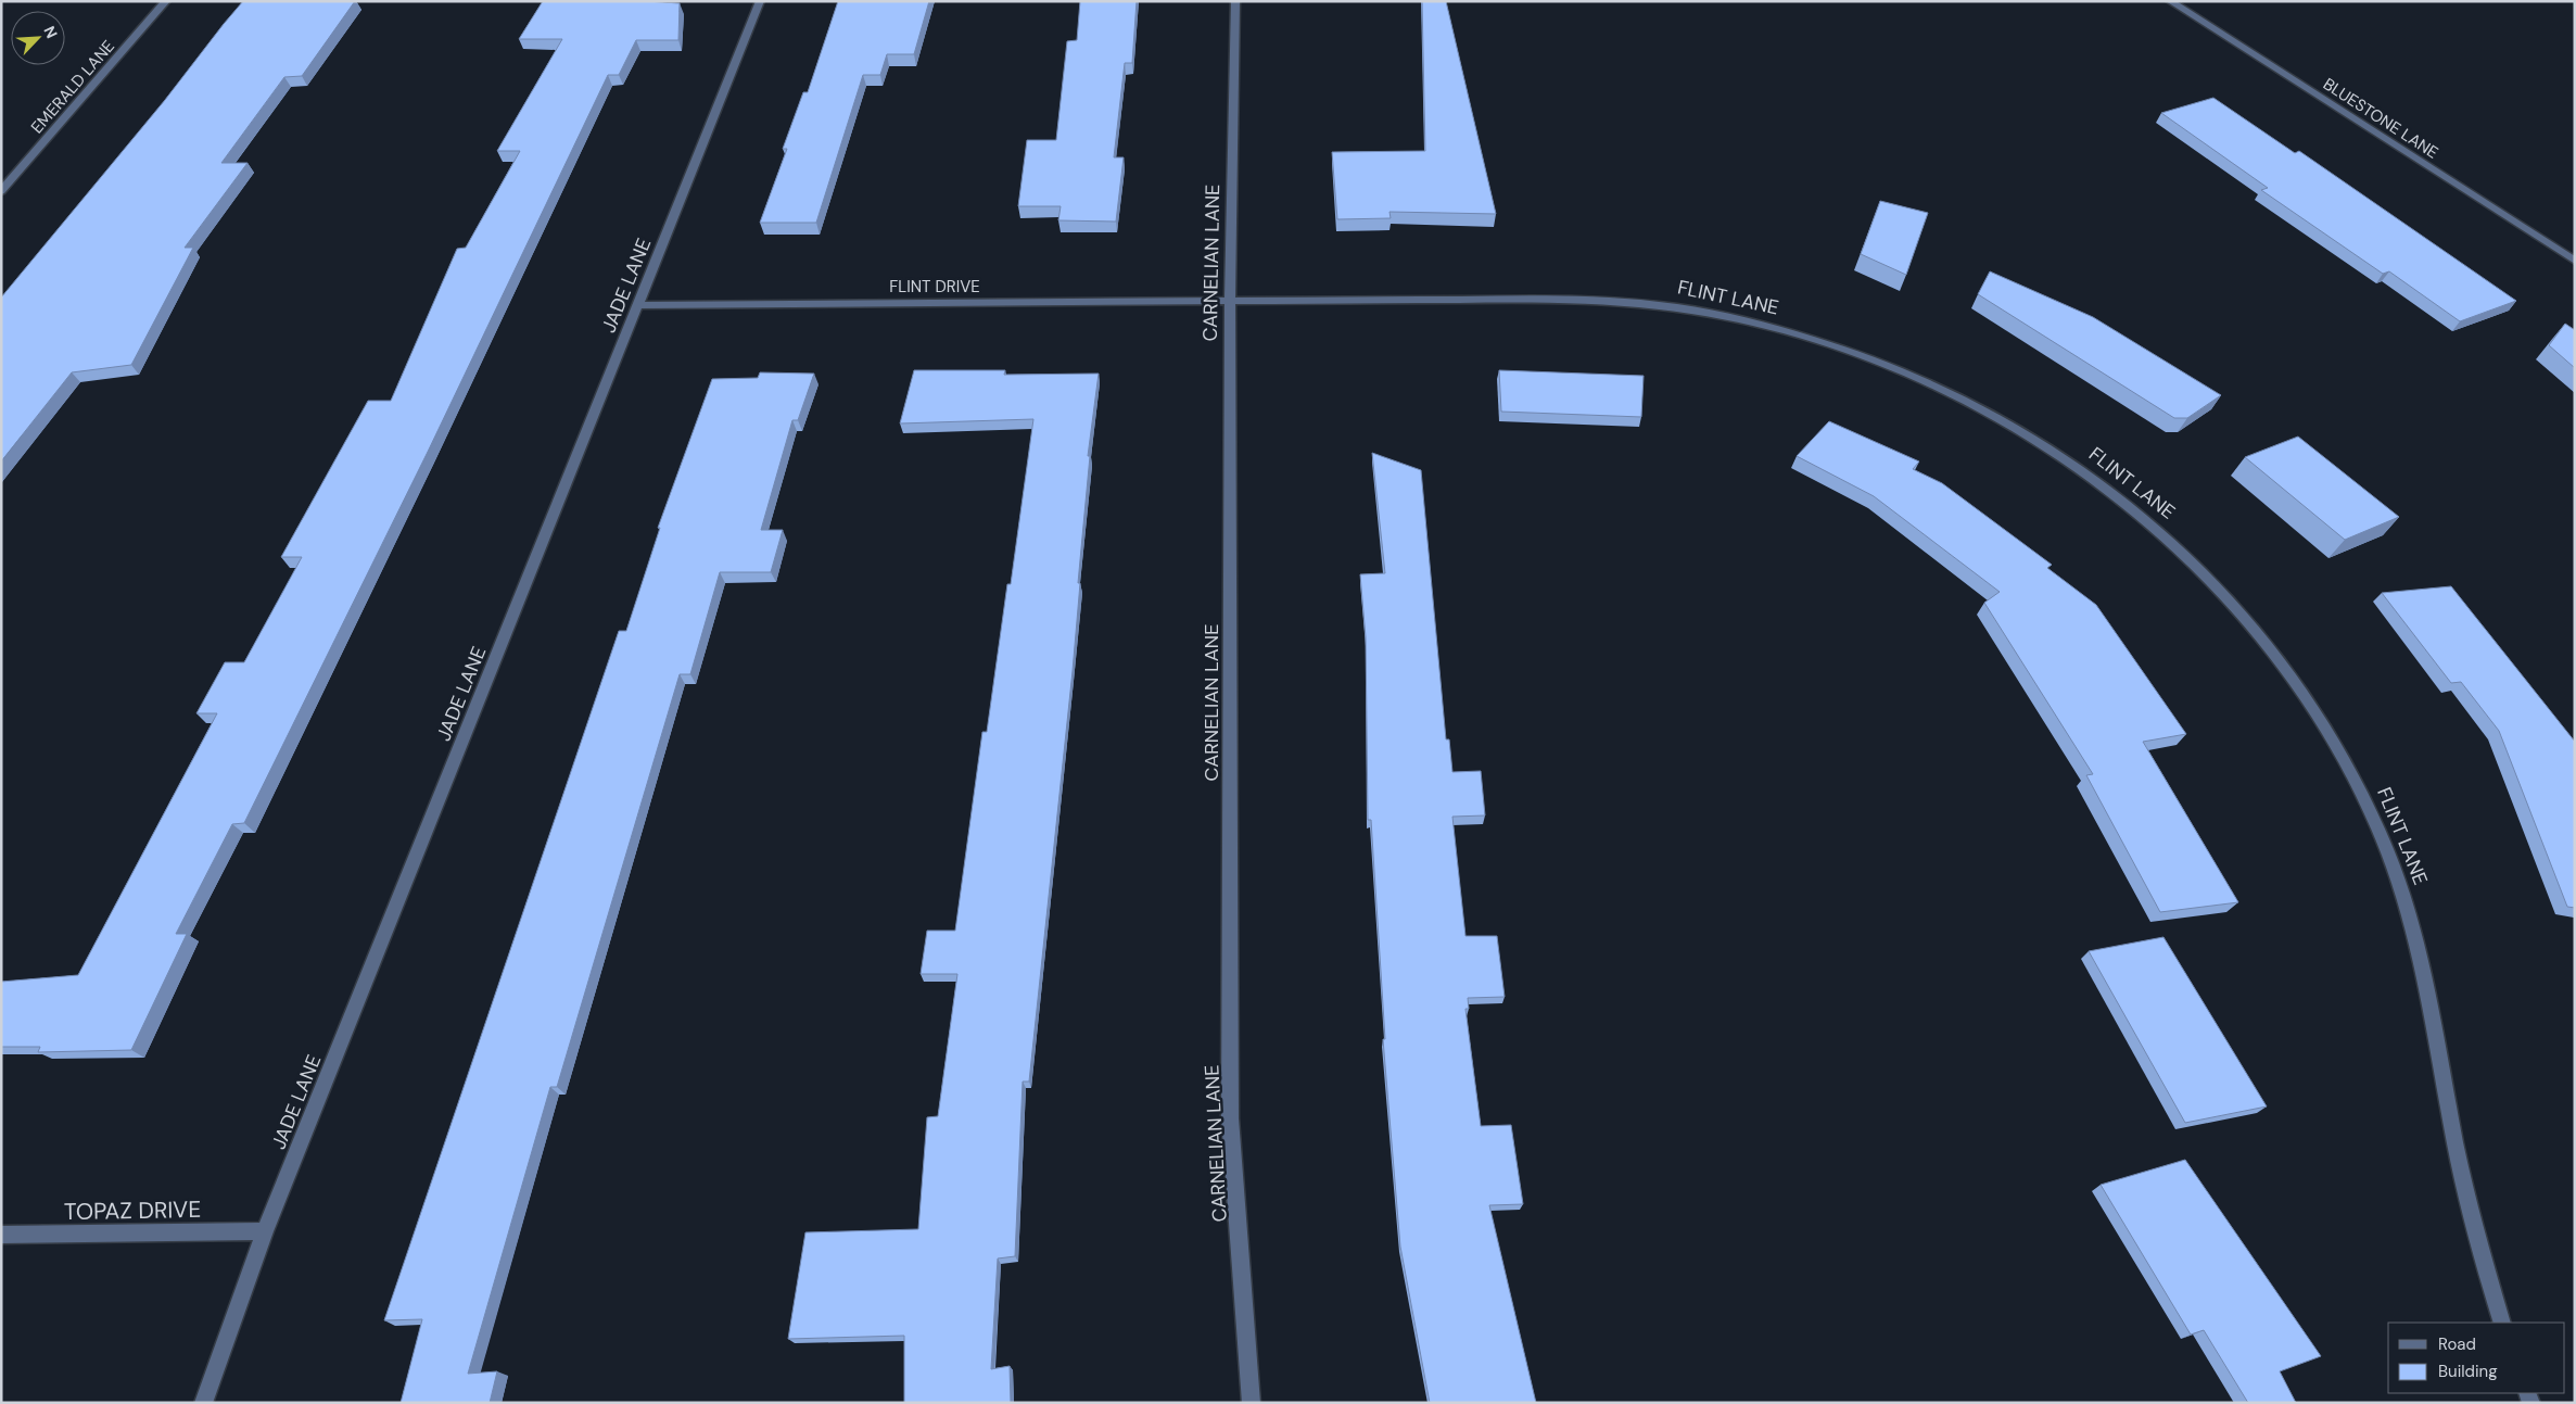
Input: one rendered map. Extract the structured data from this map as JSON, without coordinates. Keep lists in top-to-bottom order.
{
  "streets": {
    "street": [
      "EMERALD LANE",
      "BLUESTONE LANE",
      "CARNELIAN LANE",
      "JADE LANE",
      "FLINT DRIVE",
      "FLINT LANE",
      "TOPAZ DRIVE"
    ]
  },
  "crossings": [
    ["CARNELIAN LANE", "FLINT DRIVE"],
    ["CARNELIAN LANE", "FLINT LANE"],
    ["JADE LANE", "FLINT DRIVE"],
    ["JADE LANE", "TOPAZ DRIVE"],
    ["FLINT DRIVE", "FLINT LANE"]
  ],
  "legend": ["Road", "Building"],
  "north": "top right"
}
